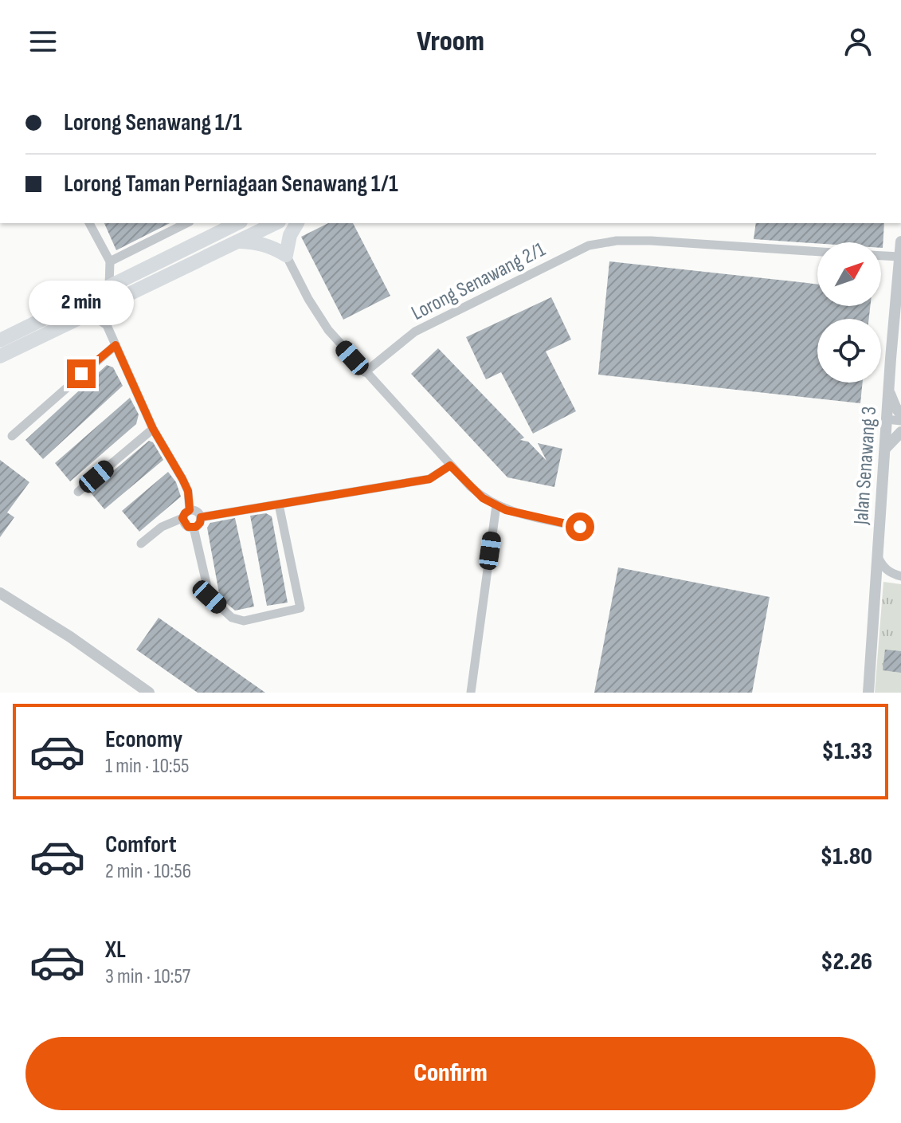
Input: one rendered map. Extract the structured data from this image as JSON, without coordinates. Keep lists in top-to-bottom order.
{
  "streets": {
    "street": ["Lorong Senawang 2/1", "Jalan Senawang 3"]
  },
  "north": "top right",
  "page": {
    "header": "Vroom",
    "banner": ["Lorong Senawang 1/1", "Lorong Taman Perniagaan Senawang 1/1"],
    "bubble": "2 min",
    "list": [
      {
        "name": "Economy",
        "note": "1 min · 10:55",
        "value": "$1.33"
      },
      {
        "name": "Comfort",
        "note": "2 min · 10:56",
        "value": "$1.80"
      },
      {
        "name": "XL",
        "note": "3 min · 10:57",
        "value": "$2.26"
      }
    ],
    "buttons": "Confirm"
  }
}
